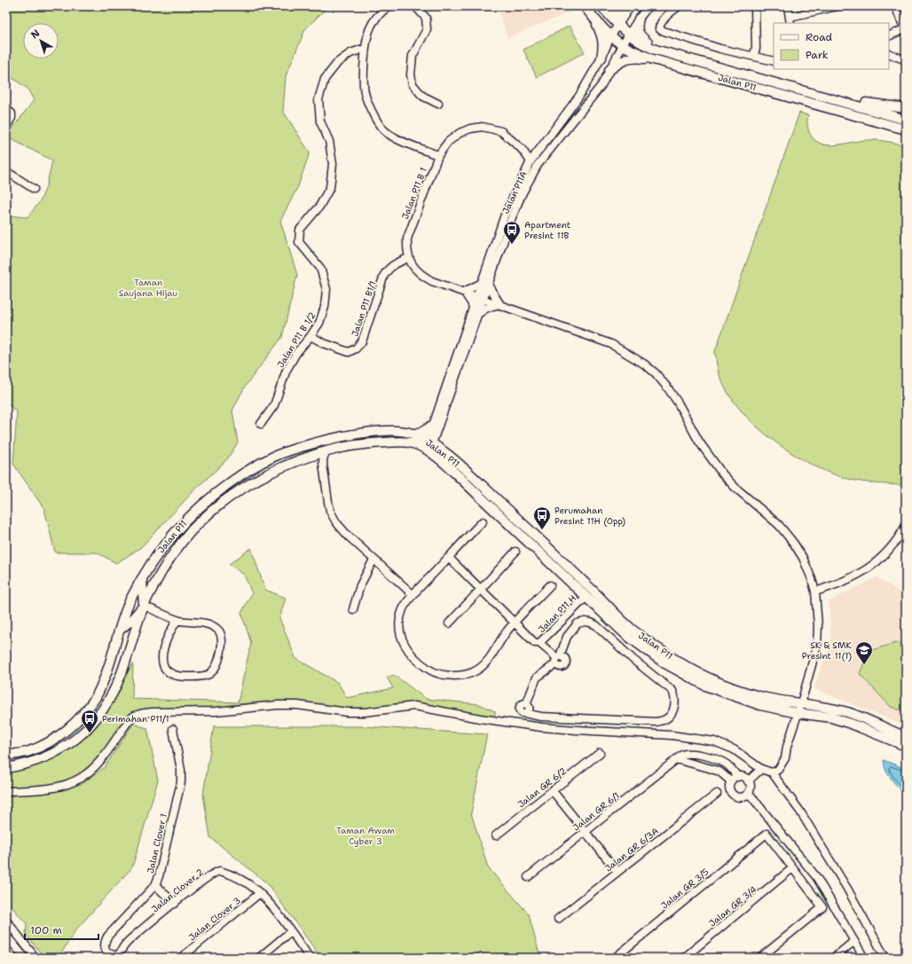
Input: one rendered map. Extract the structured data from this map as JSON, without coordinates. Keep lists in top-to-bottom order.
{
  "streets": {
    "main road": ["Jalan P11"],
    "street": [
      "Jalan P11A",
      "Jalan P11 B 1",
      "Jalan P11 B1/1",
      "Jalan P11 B 1/2",
      "Jalan P11 H",
      "Jalan GR 6/2",
      "Jalan GR 6/1",
      "Jalan Clover 1",
      "Jalan GR 6/3A",
      "Jalan GR 3/5",
      "Jalan Clover 2",
      "Jalan GR 3/4",
      "Jalan Clover 3"
    ]
  },
  "crossings": [
    ["Jalan P11", "Jalan P11A"],
    ["Jalan P11", "Jalan P11 H"],
    ["Jalan P11A", "Jalan P11 B 1"],
    ["Jalan P11 B 1", "Jalan P11 B1/1"],
    ["Jalan P11 B1/1", "Jalan P11 B 1/2"],
    ["Jalan Clover 1", "Jalan Clover 2"],
    ["Jalan GR 3/5", "Jalan GR 3/4"],
    ["Jalan Clover 2", "Jalan Clover 3"]
  ],
  "parks": ["Taman Saujana Hijau", "Taman Awam Cyber 3"],
  "places": {
    "bus stop": ["Apartment Presint 11B", "Perumahan Presint 11H (Opp)", "Perimahan P11/1"],
    "school or university": ["SK & SMK Presint 11(1)"]
  },
  "legend": ["Road", "Park"],
  "scale_bar": "100 m",
  "north": "top left"
}
